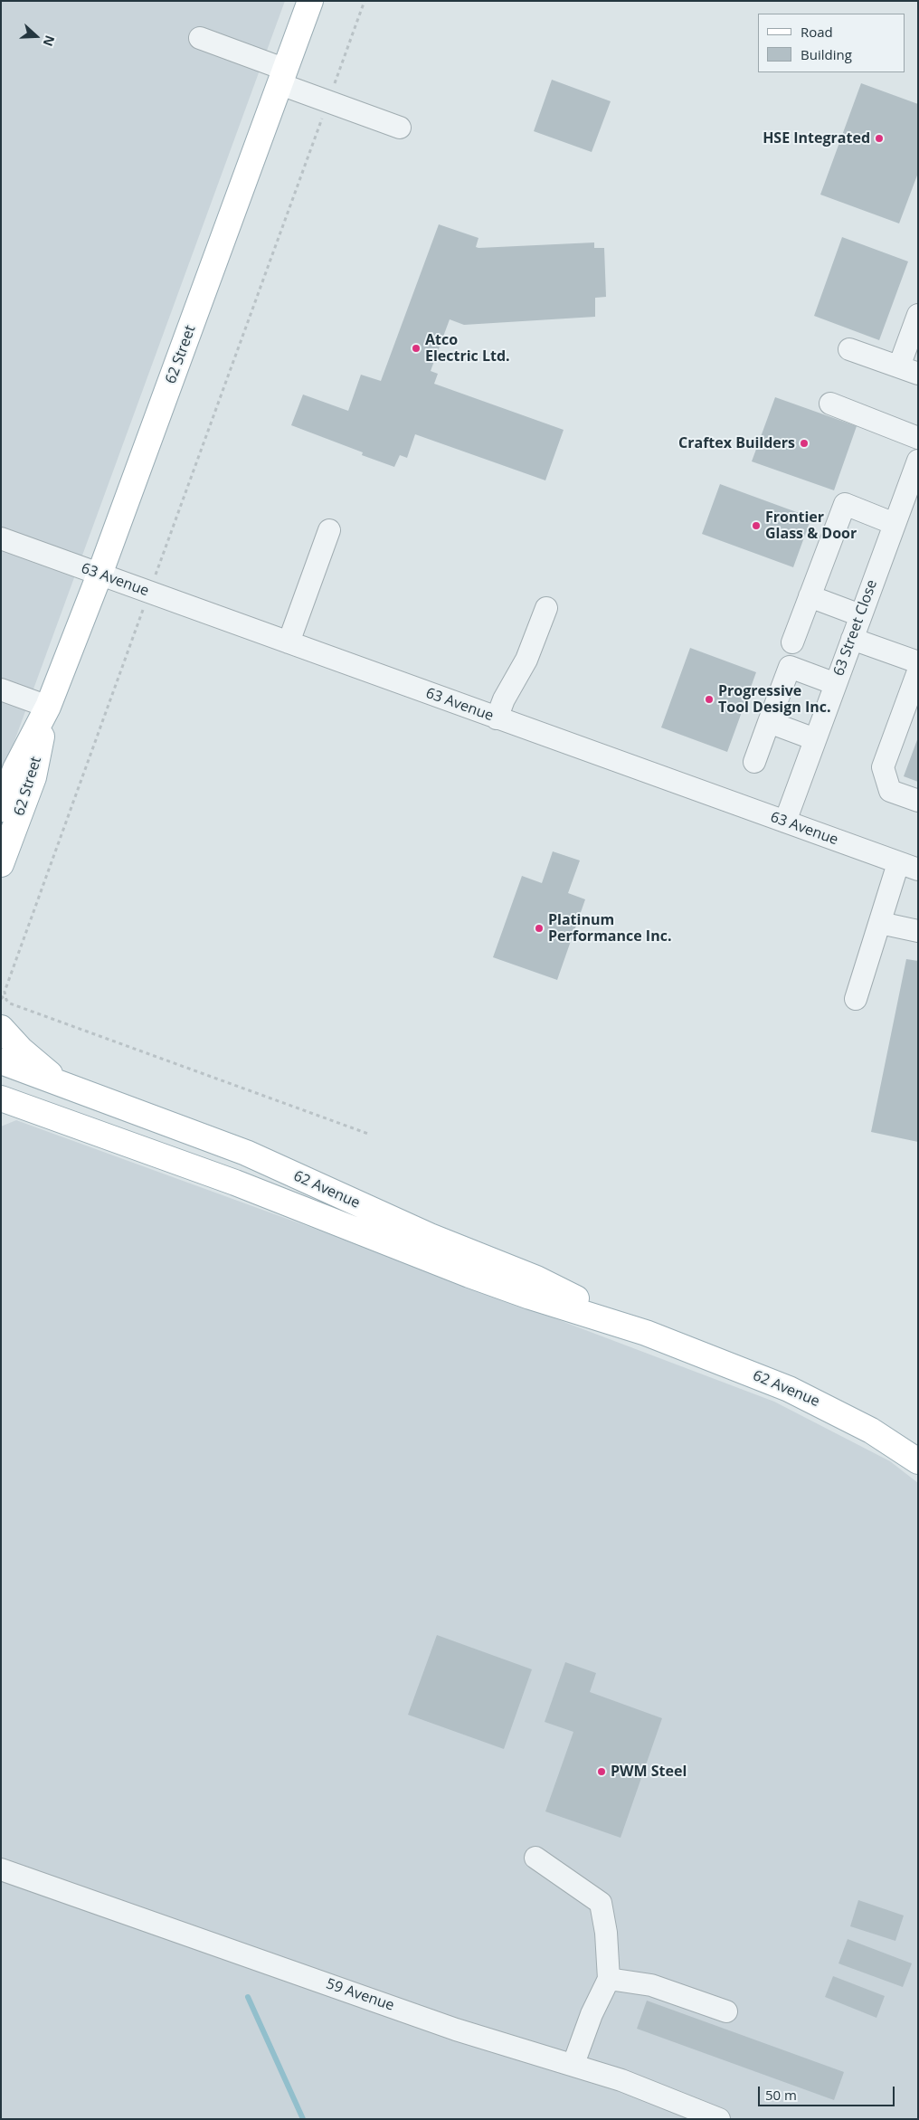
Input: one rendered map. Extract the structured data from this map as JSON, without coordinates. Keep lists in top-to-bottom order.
{
  "streets": {
    "main road": ["62 Street", "62 Avenue"],
    "street": ["63 Avenue", "63 Street Close", "59 Avenue"]
  },
  "crossings": [
    ["62 Street", "63 Avenue"],
    ["63 Avenue", "63 Street Close"]
  ],
  "places": [
    "HSE Integrated",
    "Atco Electric Ltd.",
    "Craftex Builders",
    "Frontier Glass & Door",
    "Progressive Tool Design Inc.",
    "Platinum Performance Inc.",
    "PWM Steel"
  ],
  "legend": ["Road", "Building"],
  "scale_bar": "50 m",
  "north": "right"
}
